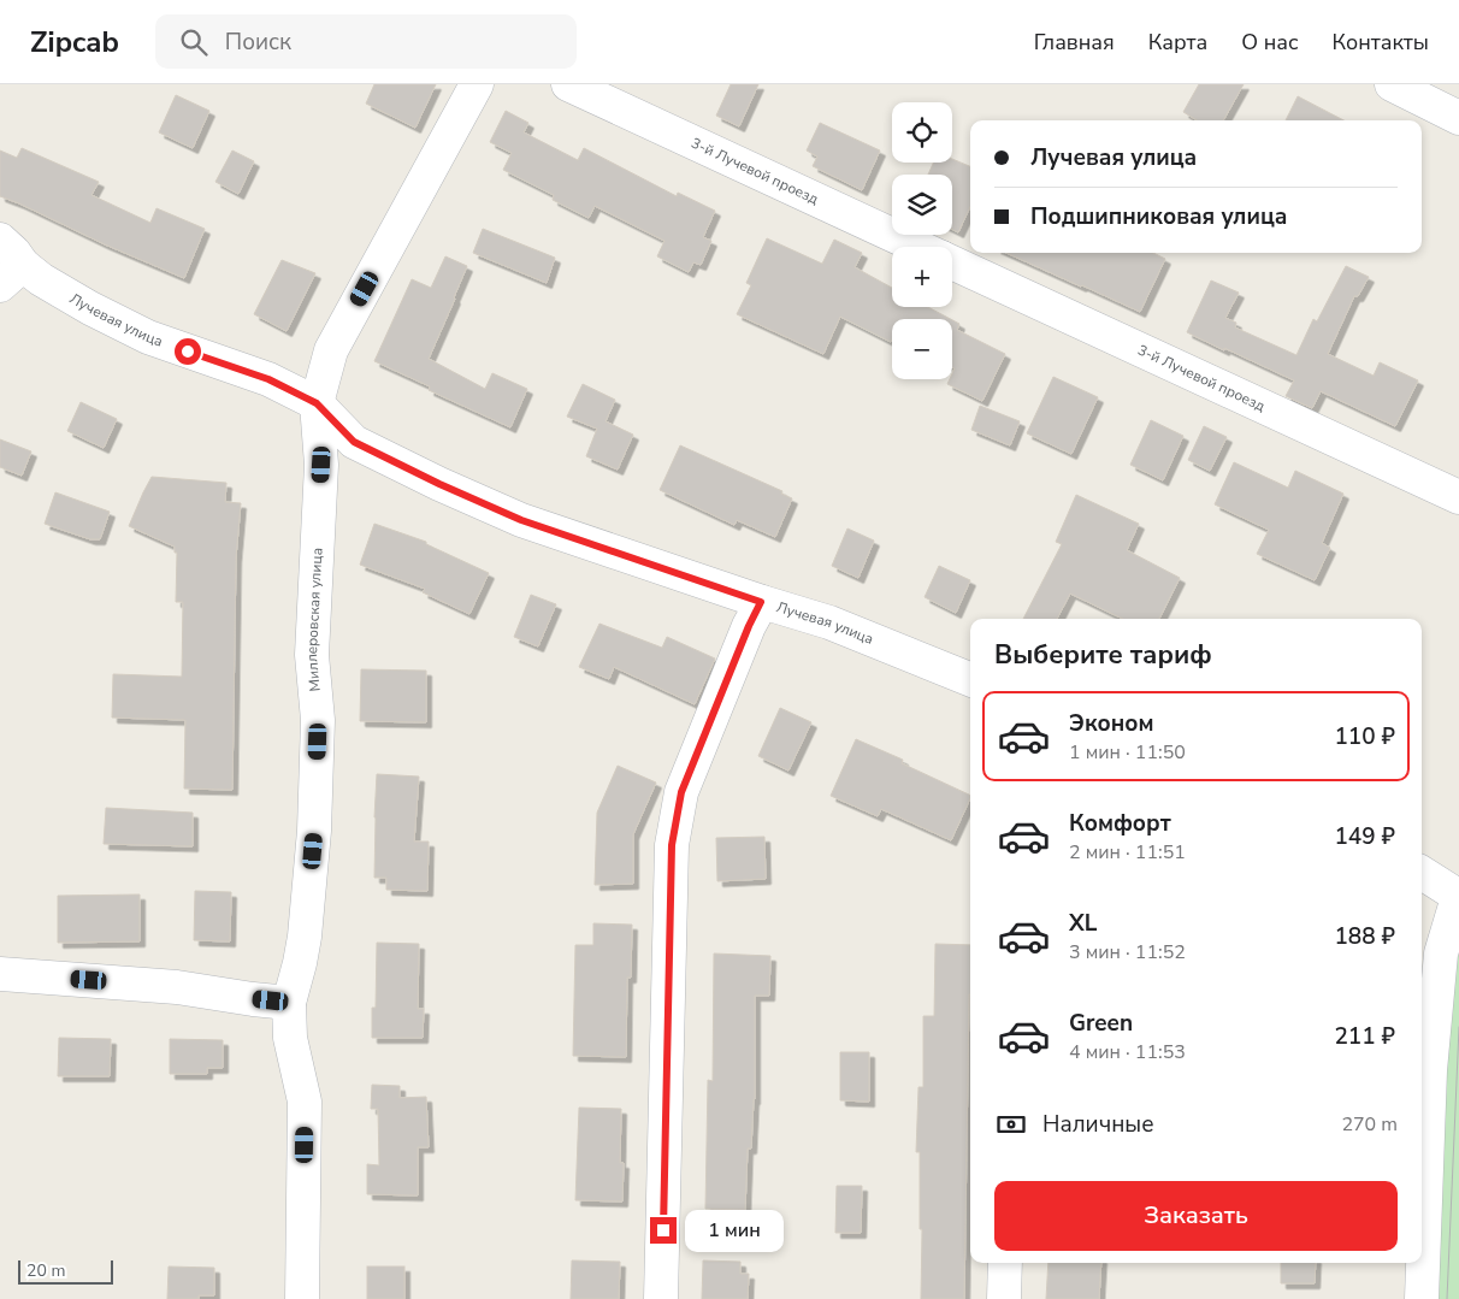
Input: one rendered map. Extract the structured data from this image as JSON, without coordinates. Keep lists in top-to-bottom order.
{
  "streets": {
    "street": ["3-й Лучевой проезд", "Лучевая улица", "Миллеровская улица"]
  },
  "crossings": [
    ["Лучевая улица", "Миллеровская улица"]
  ],
  "scale_bar": "20 m",
  "page": {
    "header": "Zipcab",
    "search": "Поиск",
    "nav": [
      "Главная",
      "Карта",
      "О нас",
      "Контакты"
    ],
    "map_buttons": ["+", "−"],
    "banner": ["Лучевая улица", "Подшипниковая улица"],
    "heading": "Выберите тариф",
    "list": [
      {
        "name": "Эконом",
        "note": "1 мин · 11:50",
        "value": "110 ₽"
      },
      {
        "name": "Комфорт",
        "note": "2 мин · 11:51",
        "value": "149 ₽"
      },
      {
        "name": "XL",
        "note": "3 мин · 11:52",
        "value": "188 ₽"
      },
      {
        "name": "Green",
        "note": "4 мин · 11:53",
        "value": "211 ₽"
      }
    ],
    "pay": ["Наличные", "270 m"],
    "buttons": "Заказать",
    "bubble": "1 мин",
    "scale": "20 m"
  }
}
